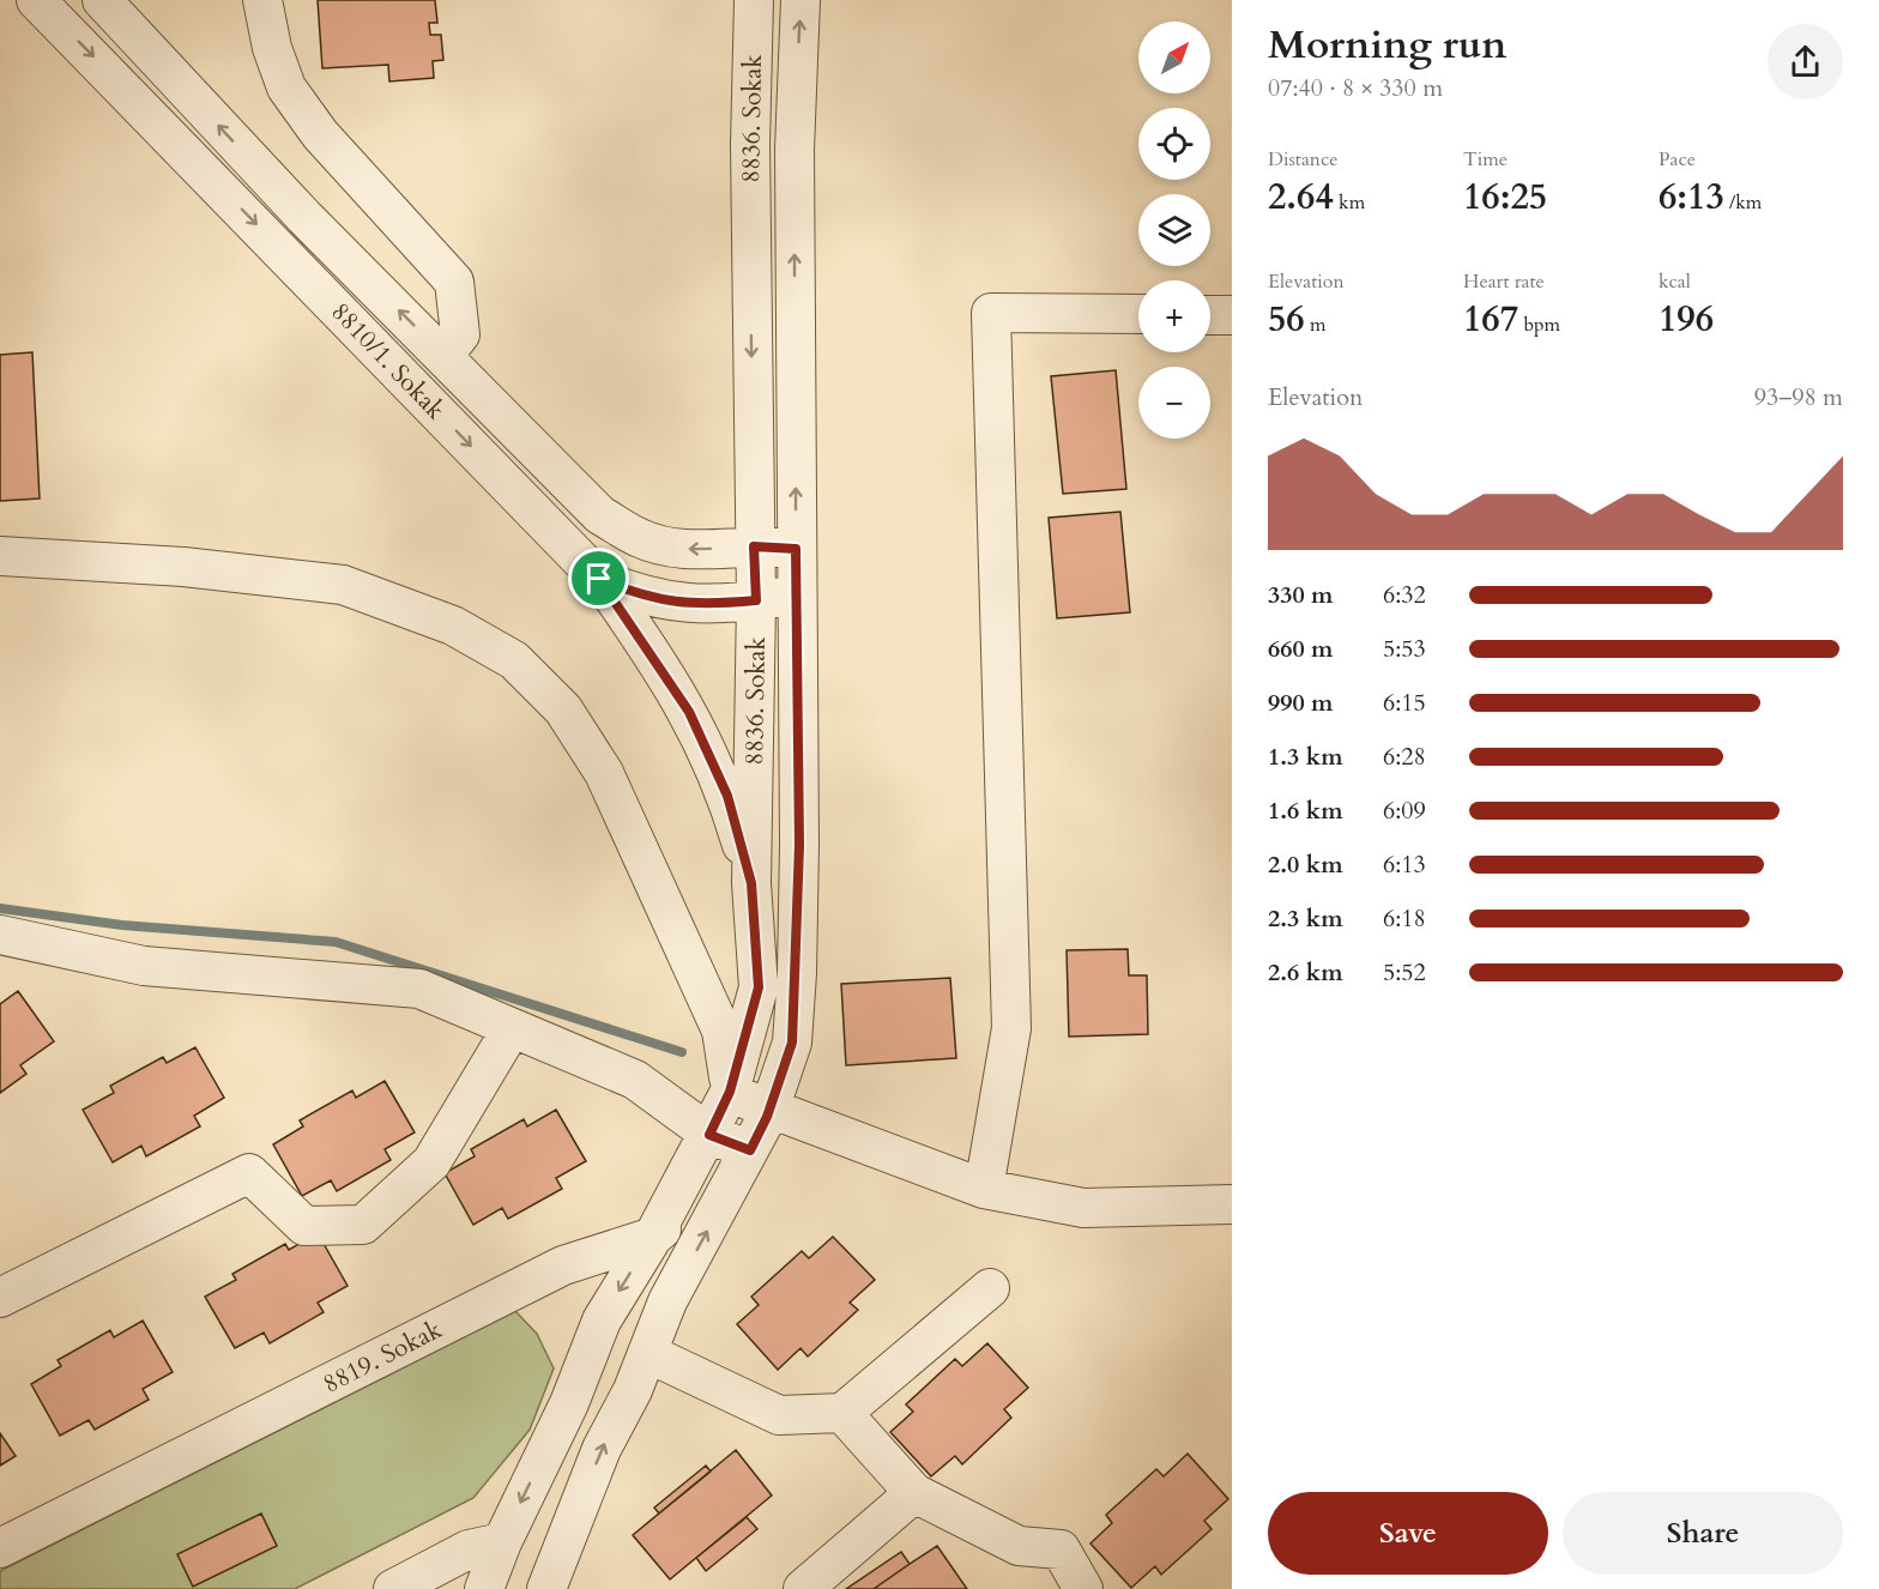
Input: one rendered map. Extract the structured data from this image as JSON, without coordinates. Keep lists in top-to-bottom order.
{
  "streets": {
    "street": ["8836. Sokak", "8810/1. Sokak", "8819. Sokak"]
  },
  "crossings": [
    ["8836. Sokak", "8810/1. Sokak"],
    ["8836. Sokak", "8819. Sokak"]
  ],
  "north": "top right",
  "page": {
    "heading": ["Morning run", "07:40 · 8 × 330 m"],
    "map_buttons": ["+", "−"],
    "stats": [
      ["Distance", "2.64 km"],
      ["Time", "16:25"],
      ["Pace", "6:13 /km"],
      ["Elevation", "56 m"],
      ["Heart rate", "167 bpm"],
      ["kcal", "196"]
    ],
    "chart": ["Elevation", "93–98 m"],
    "list": [
      {
        "name": "330 m",
        "note": "6:32"
      },
      {
        "name": "660 m",
        "note": "5:53"
      },
      {
        "name": "990 m",
        "note": "6:15"
      },
      {
        "name": "1.3 km",
        "note": "6:28"
      },
      {
        "name": "1.6 km",
        "note": "6:09"
      },
      {
        "name": "2.0 km",
        "note": "6:13"
      },
      {
        "name": "2.3 km",
        "note": "6:18"
      },
      {
        "name": "2.6 km",
        "note": "5:52"
      }
    ],
    "buttons": ["Save", "Share"]
  }
}
